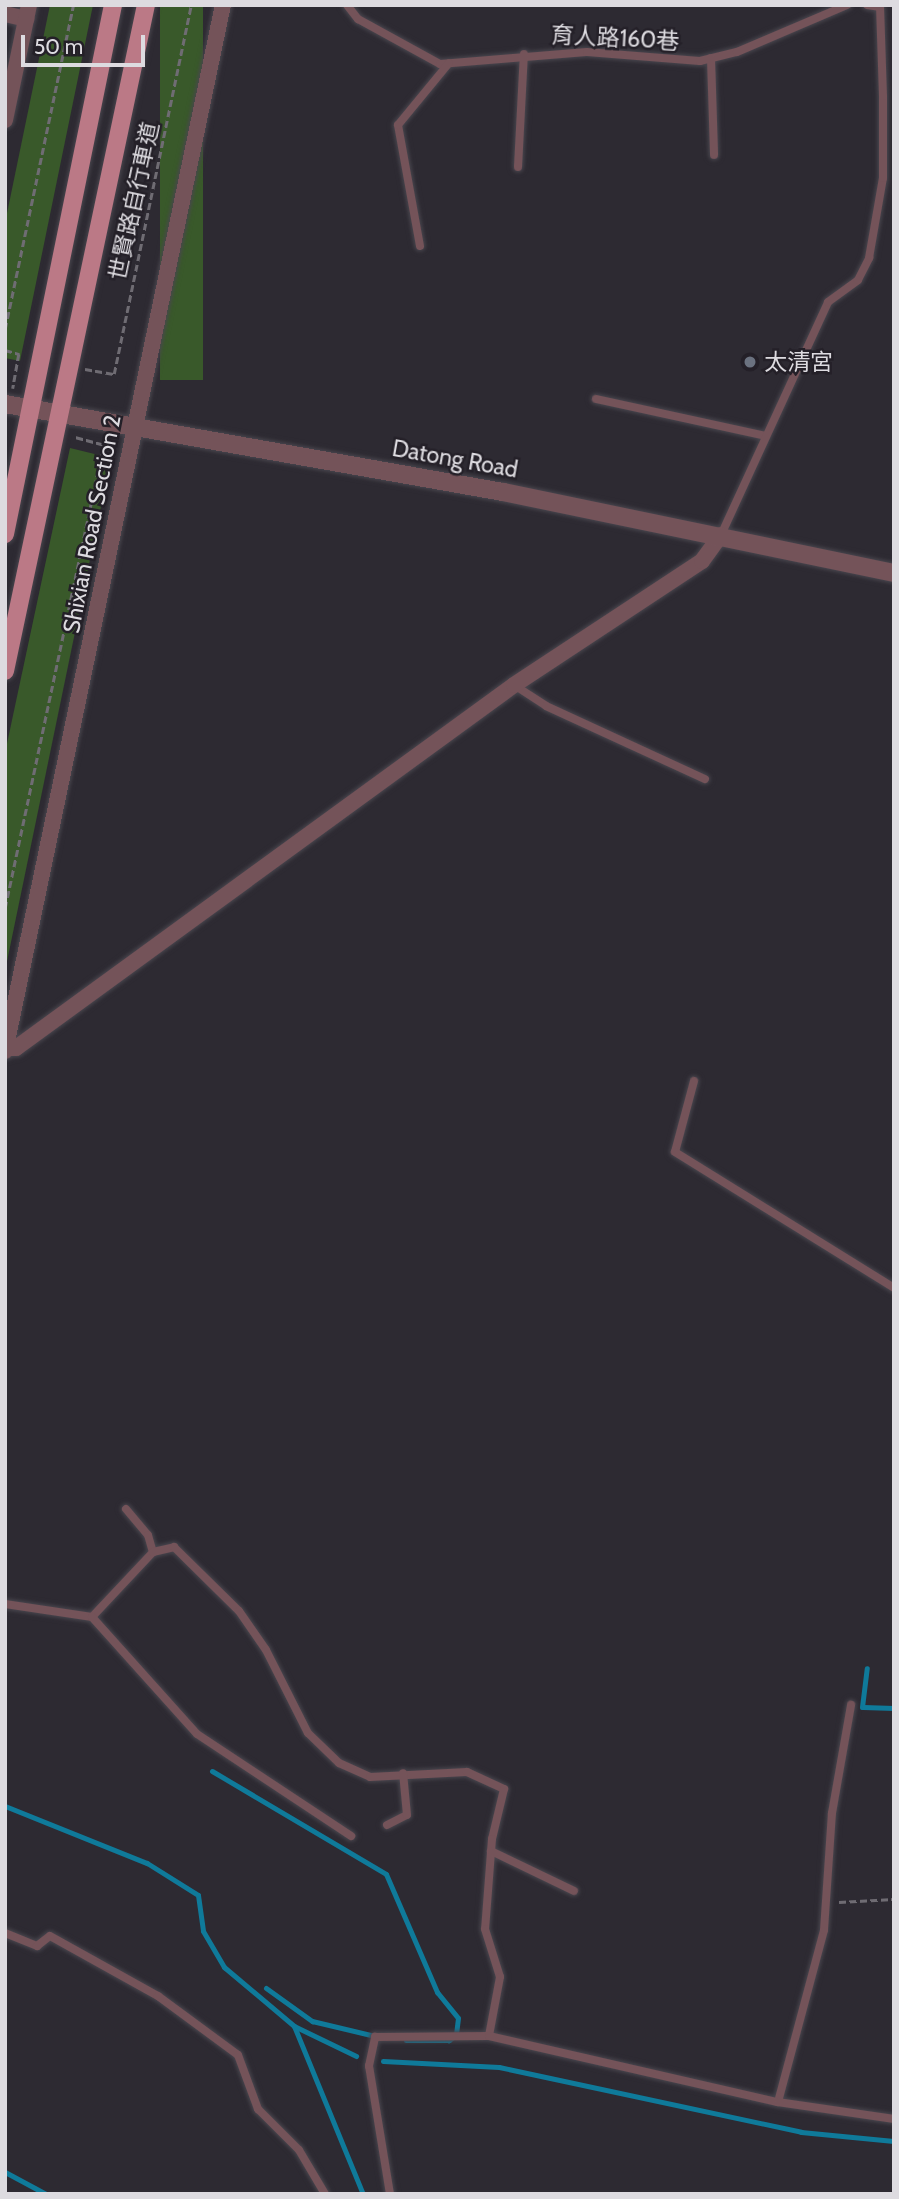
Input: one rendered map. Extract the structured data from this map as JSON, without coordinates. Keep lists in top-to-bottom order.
{
  "streets": {
    "street": ["Datong Road", "Shixian Road Section 2"],
    "lane": ["育人路160巷"],
    "path": ["世賢路自行車道"]
  },
  "crossings": [
    ["Datong Road", "Shixian Road Section 2"]
  ],
  "places": ["太清宮"],
  "scale_bar": "50 m"
}
